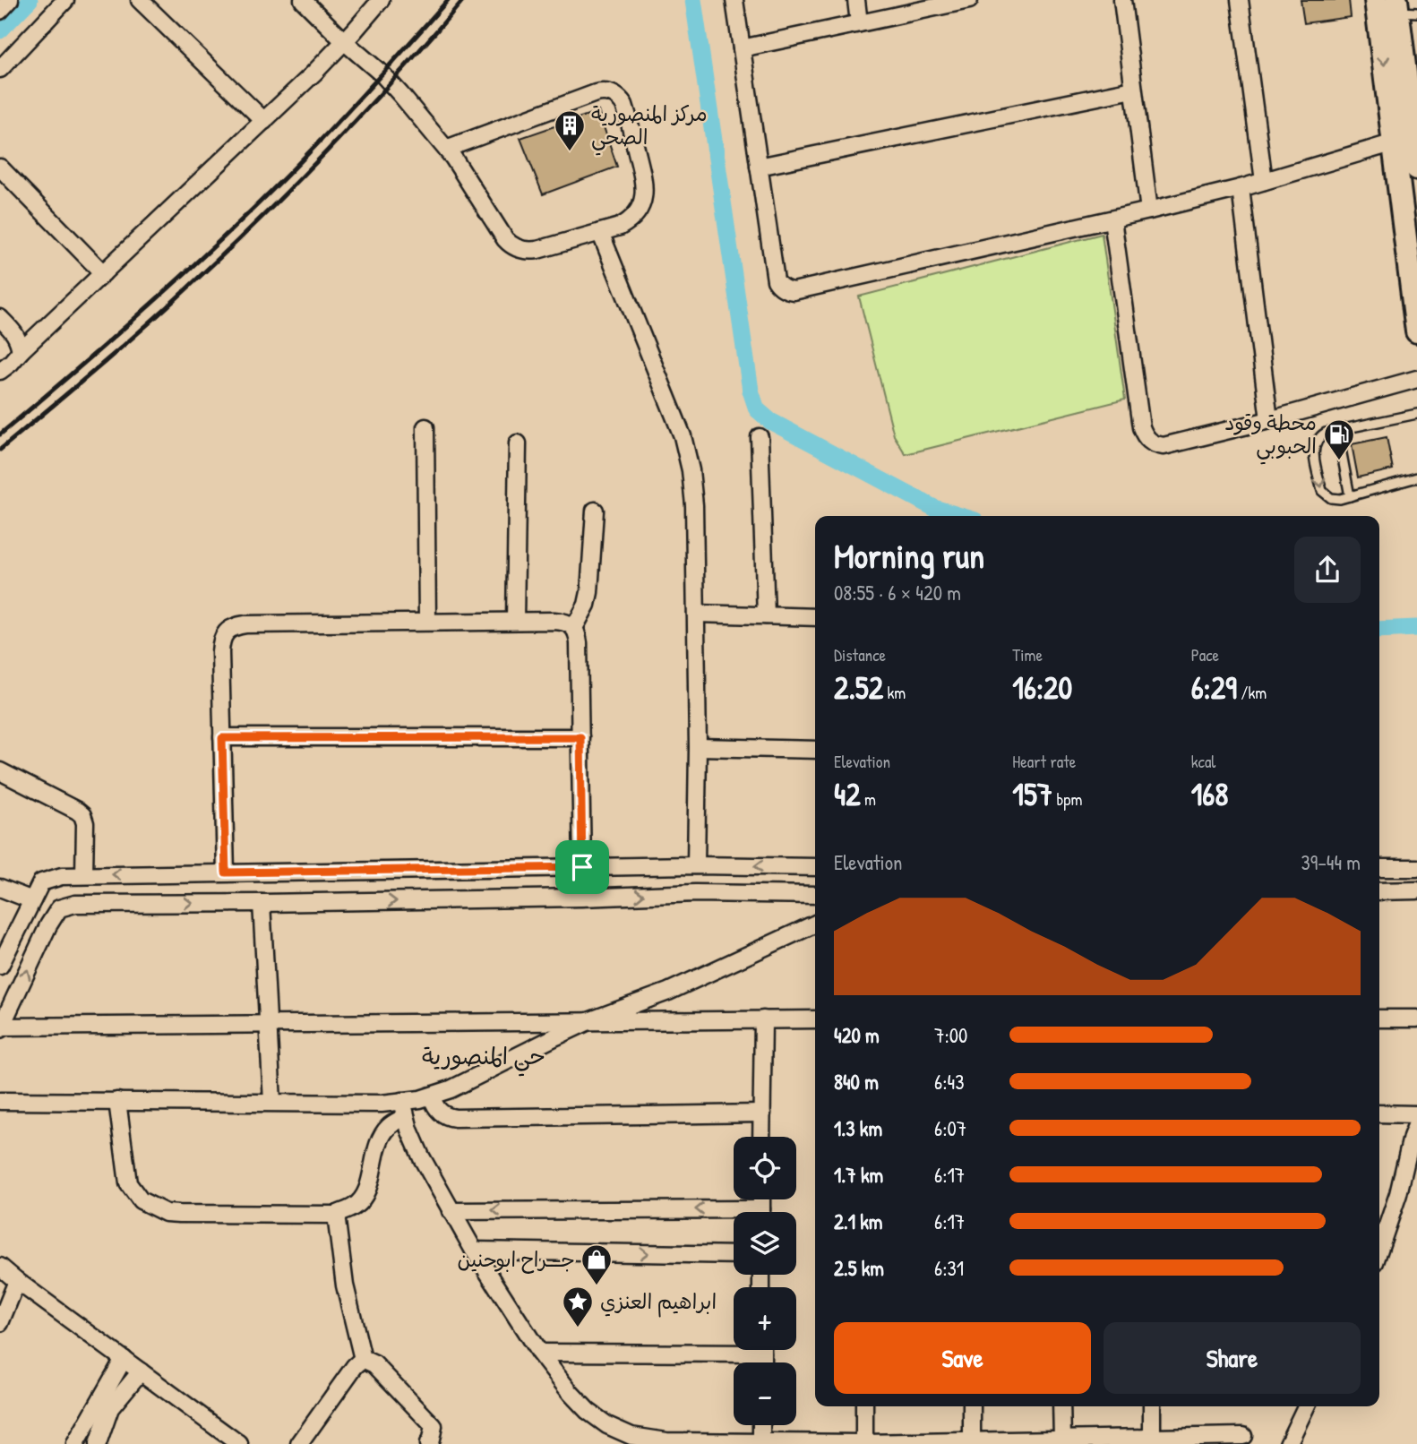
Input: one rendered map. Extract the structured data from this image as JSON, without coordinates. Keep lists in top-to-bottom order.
{
  "districts": ["حي المنصورية"],
  "places": {
    "building": ["مركز المنصورية الصحي"],
    "fuel station": ["محطة وقود الحبوبي"],
    "shop": ["جـــراح ابوحنين"],
    "place": ["ابراهيم العنزي"]
  },
  "page": {
    "heading": ["Morning run", "08:55 · 6 × 420 m"],
    "stats": [
      ["Distance", "2.52 km"],
      ["Time", "16:20"],
      ["Pace", "6:29 /km"],
      ["Elevation", "42 m"],
      ["Heart rate", "157 bpm"],
      ["kcal", "168"]
    ],
    "chart": ["Elevation", "39–44 m"],
    "list": [
      {
        "name": "420 m",
        "note": "7:00"
      },
      {
        "name": "840 m",
        "note": "6:43"
      },
      {
        "name": "1.3 km",
        "note": "6:07"
      },
      {
        "name": "1.7 km",
        "note": "6:17"
      },
      {
        "name": "2.1 km",
        "note": "6:17"
      },
      {
        "name": "2.5 km",
        "note": "6:31"
      }
    ],
    "map_buttons": ["+", "−"],
    "buttons": ["Save", "Share"]
  }
}
